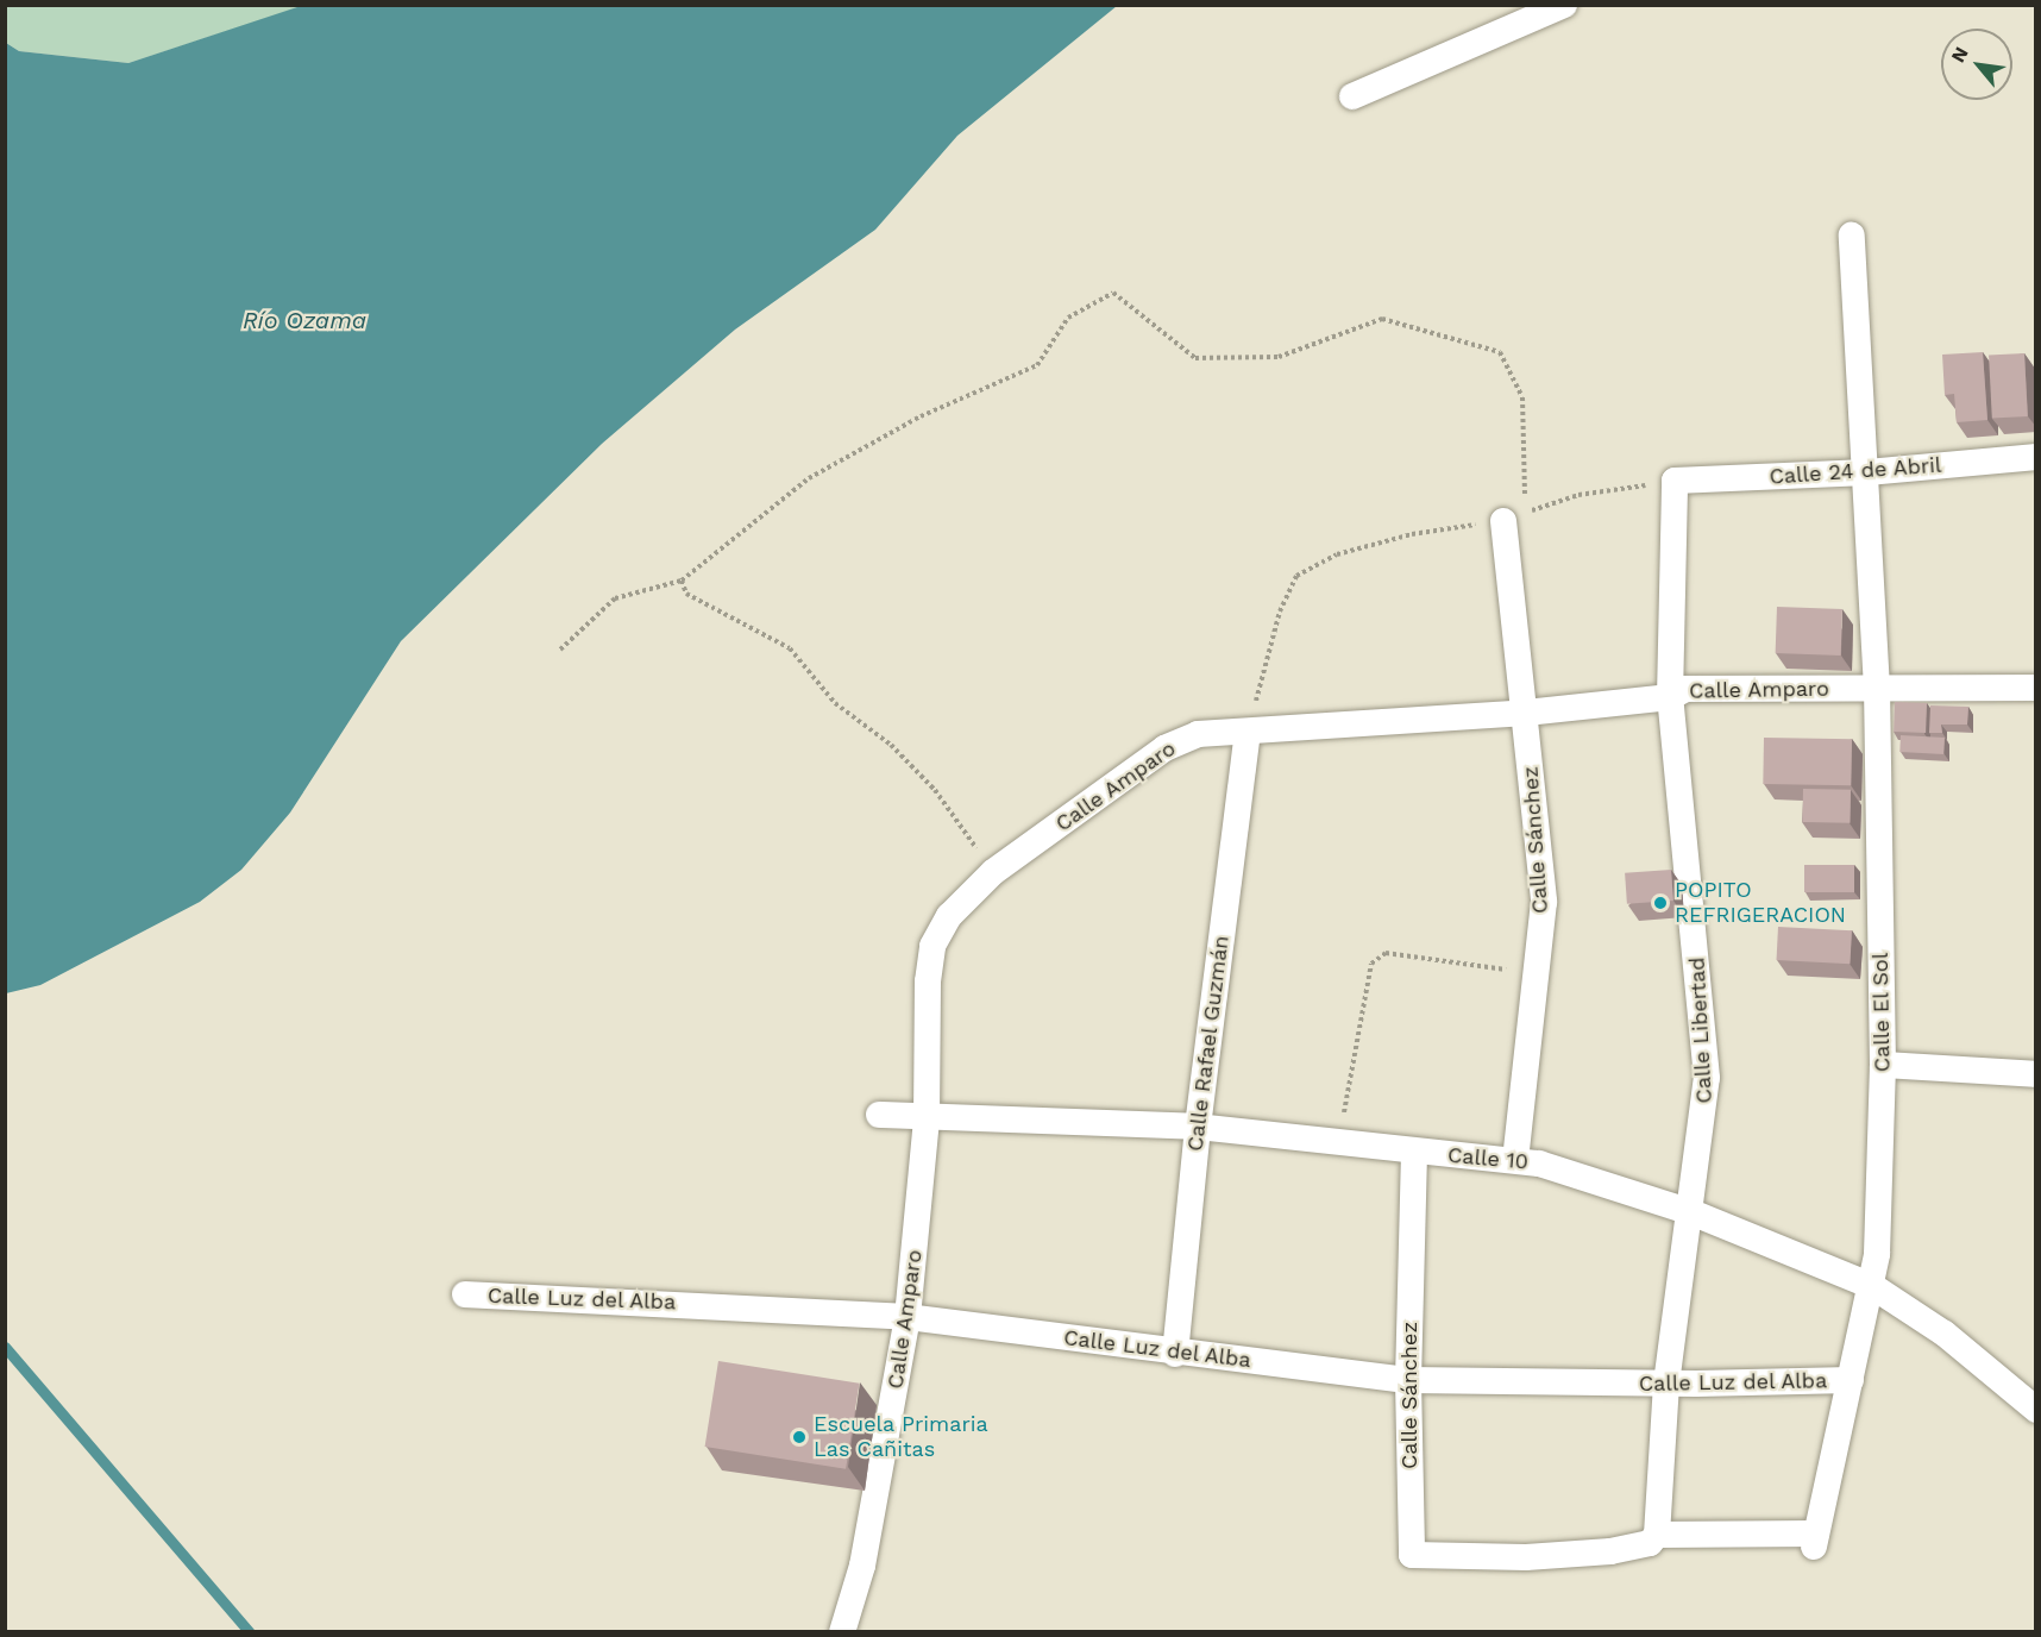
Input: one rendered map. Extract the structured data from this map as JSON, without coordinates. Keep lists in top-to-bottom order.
{
  "streets": {
    "street": [
      "Calle 24 de Abril",
      "Calle Amparo",
      "Calle Sánchez",
      "Calle El Sol",
      "Calle Libertad",
      "Calle Rafael Guzmán",
      "Calle 10",
      "Calle Luz del Alba"
    ]
  },
  "crossings": [
    ["Calle 24 de Abril", "Calle El Sol"],
    ["Calle 24 de Abril", "Calle Libertad"],
    ["Calle Amparo", "Calle Sánchez"],
    ["Calle Amparo", "Calle El Sol"],
    ["Calle Amparo", "Calle Libertad"],
    ["Calle Amparo", "Calle Rafael Guzmán"],
    ["Calle Amparo", "Calle 10"],
    ["Calle Amparo", "Calle Luz del Alba"],
    ["Calle Sánchez", "Calle El Sol"],
    ["Calle Sánchez", "Calle Libertad"],
    ["Calle Sánchez", "Calle 10"],
    ["Calle Sánchez", "Calle Luz del Alba"],
    ["Calle El Sol", "Calle Libertad"],
    ["Calle El Sol", "Calle 10"],
    ["Calle El Sol", "Calle Luz del Alba"],
    ["Calle Libertad", "Calle 10"],
    ["Calle Libertad", "Calle Luz del Alba"],
    ["Calle Rafael Guzmán", "Calle 10"],
    ["Calle Rafael Guzmán", "Calle Luz del Alba"]
  ],
  "water": ["Río Ozama"],
  "places": ["POPITO REFRIGERACION", "Escuela Primaria Las Cañitas"],
  "north": "top left"
}
